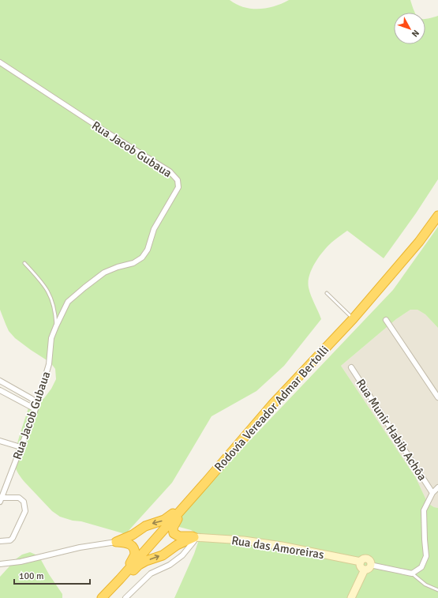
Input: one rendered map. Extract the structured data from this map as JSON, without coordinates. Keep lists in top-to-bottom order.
{
  "streets": {
    "highway": ["Rodovia Vereador Admar Bertolli"],
    "street": ["Rua Jacob Gubaua", "Rua Munir Habib Achôa", "Rua das Amoreiras"]
  },
  "scale_bar": "100 m",
  "north": "bottom right"
}
